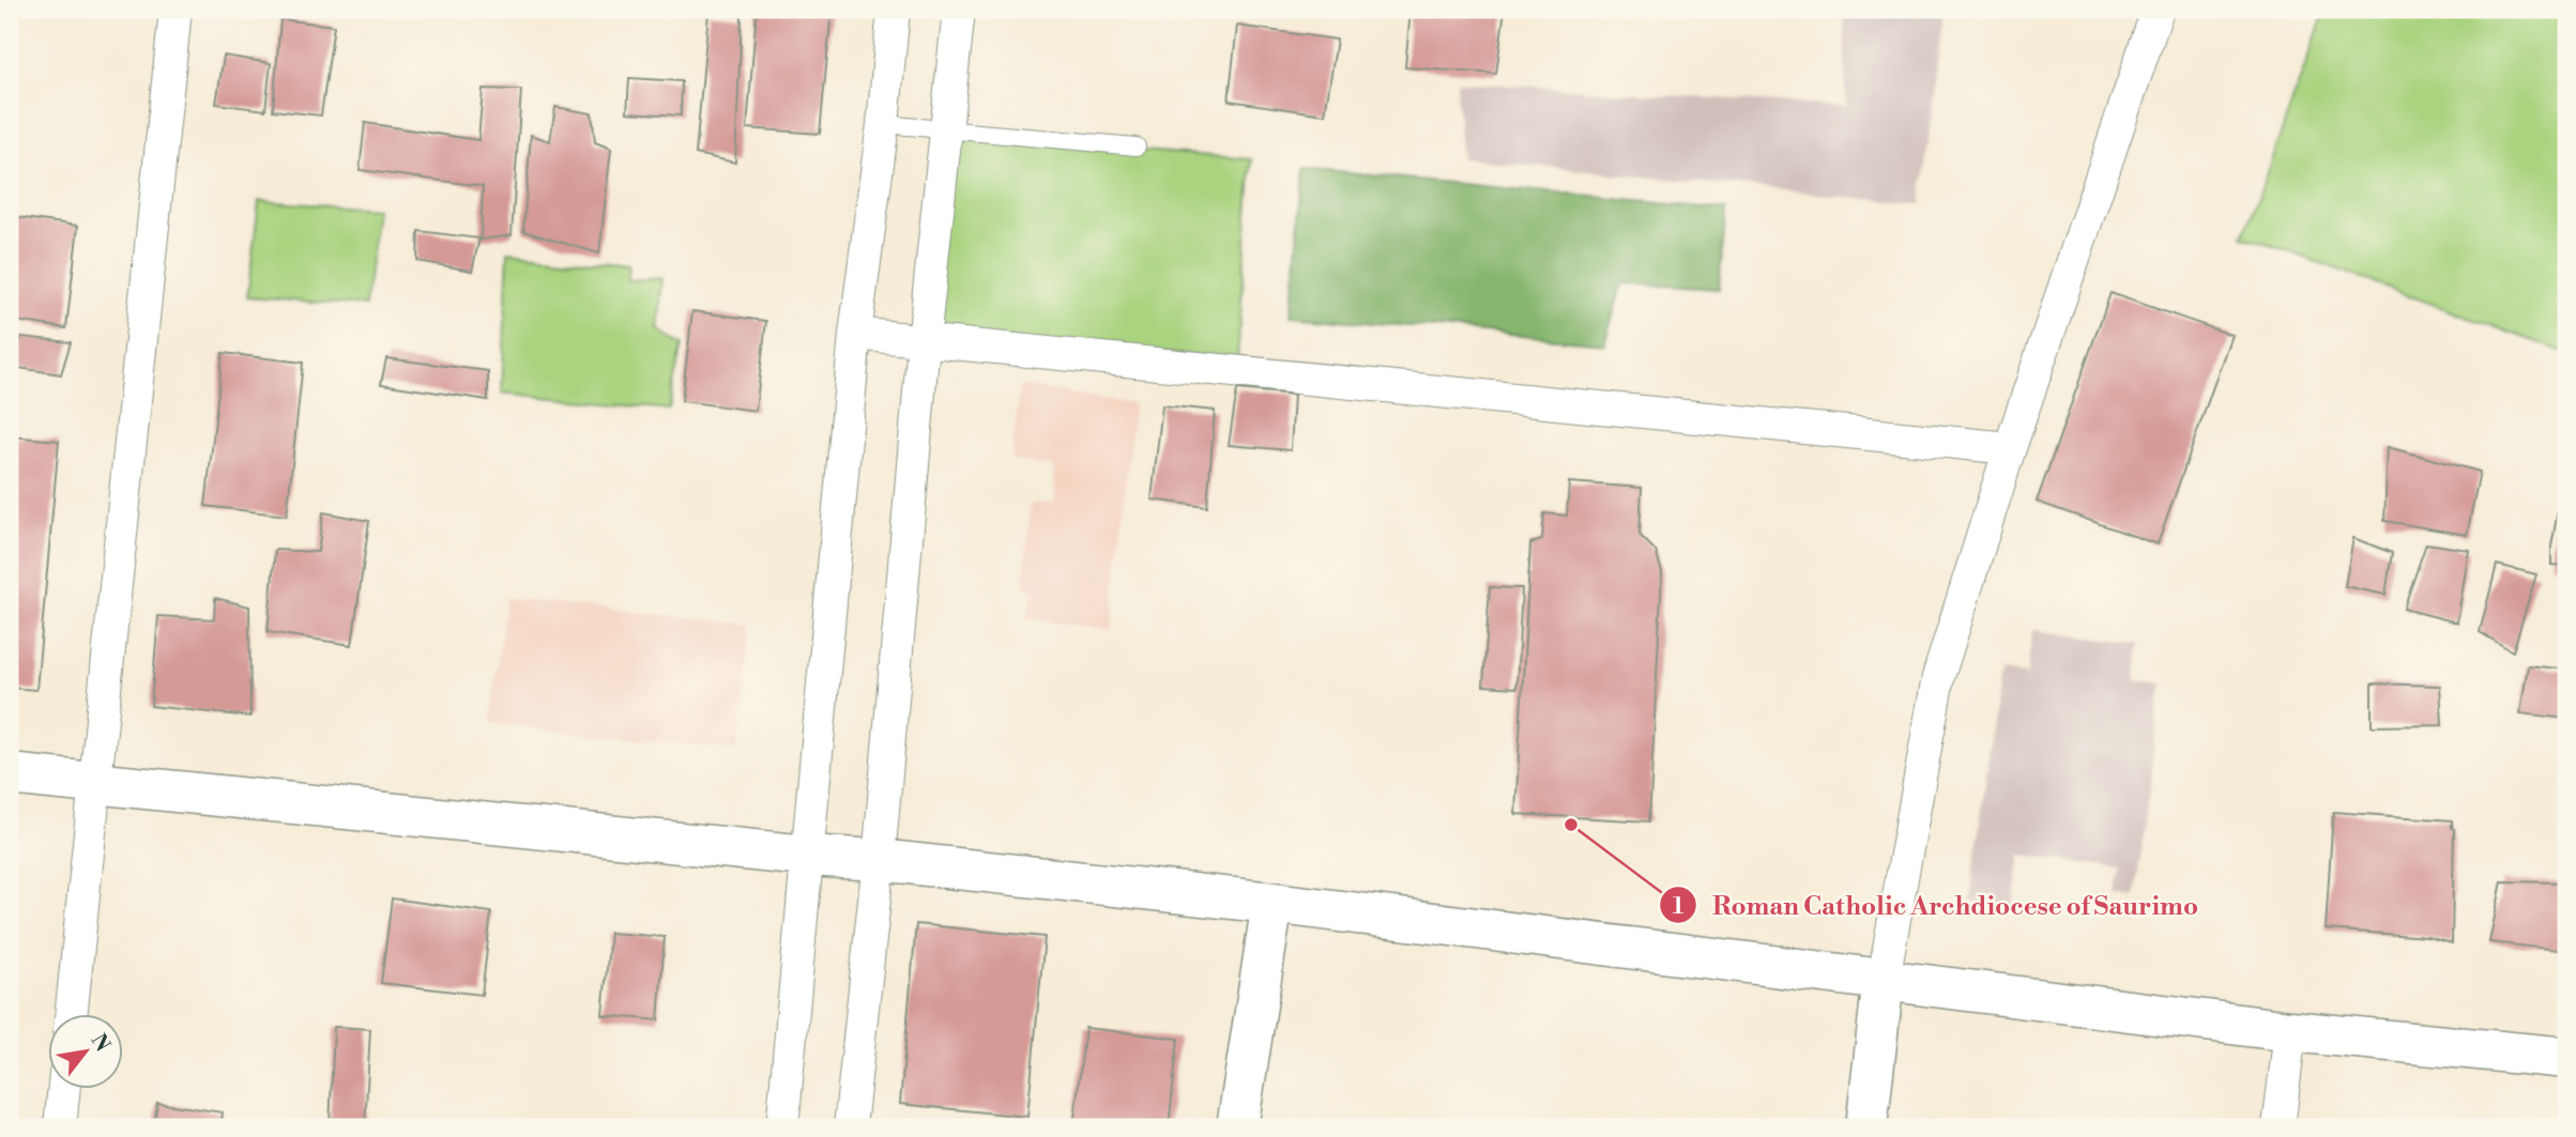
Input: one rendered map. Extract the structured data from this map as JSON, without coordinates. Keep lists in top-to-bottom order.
{
  "places": ["Roman Catholic Archdiocese of Saurimo"],
  "north": "top right"
}
